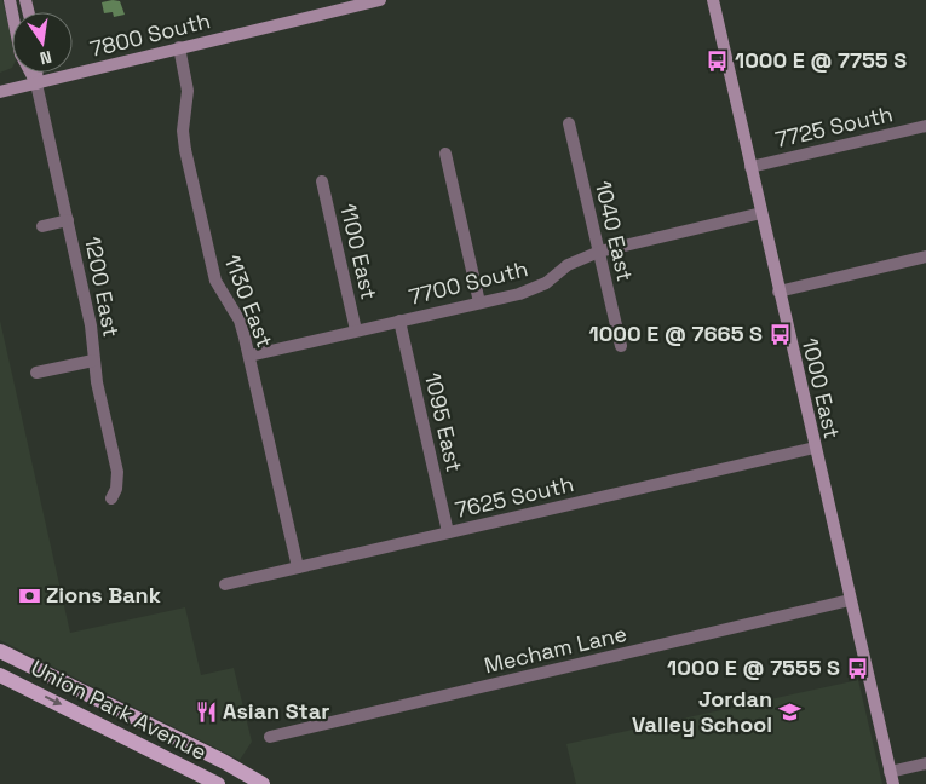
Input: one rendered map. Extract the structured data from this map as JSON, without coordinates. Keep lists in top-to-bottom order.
{
  "streets": {
    "main road": ["Union Park Avenue"],
    "street": [
      "7800 South",
      "7725 South",
      "1040 East",
      "1100 East",
      "7700 South",
      "1200 East",
      "1130 East",
      "1000 East",
      "1095 East",
      "7625 South",
      "Mecham Lane"
    ]
  },
  "crossings": [
    ["7800 South", "1200 East"],
    ["7800 South", "1130 East"],
    ["7725 South", "1000 East"],
    ["1040 East", "7700 South"],
    ["1100 East", "7700 South"],
    ["7700 South", "1130 East"],
    ["7700 South", "1000 East"],
    ["7700 South", "1095 East"],
    ["1130 East", "7625 South"],
    ["1000 East", "7625 South"],
    ["1000 East", "Mecham Lane"],
    ["1095 East", "7625 South"]
  ],
  "places": {
    "bus stop": ["1000 E @ 7755 S", "1000 E @ 7665 S", "1000 E @ 7555 S"],
    "bank": ["Zions Bank"],
    "restaurant": ["Asian Star"],
    "school or university": ["Jordan Valley School"]
  },
  "north": "bottom"
}
